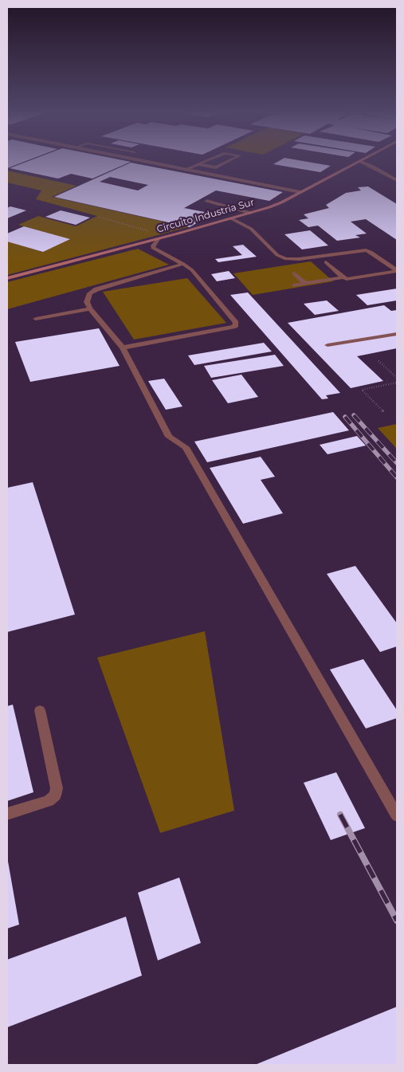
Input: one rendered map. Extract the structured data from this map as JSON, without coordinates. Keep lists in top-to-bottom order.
{
  "streets": {
    "main road": ["Circuito Industria Sur"]
  }
}
